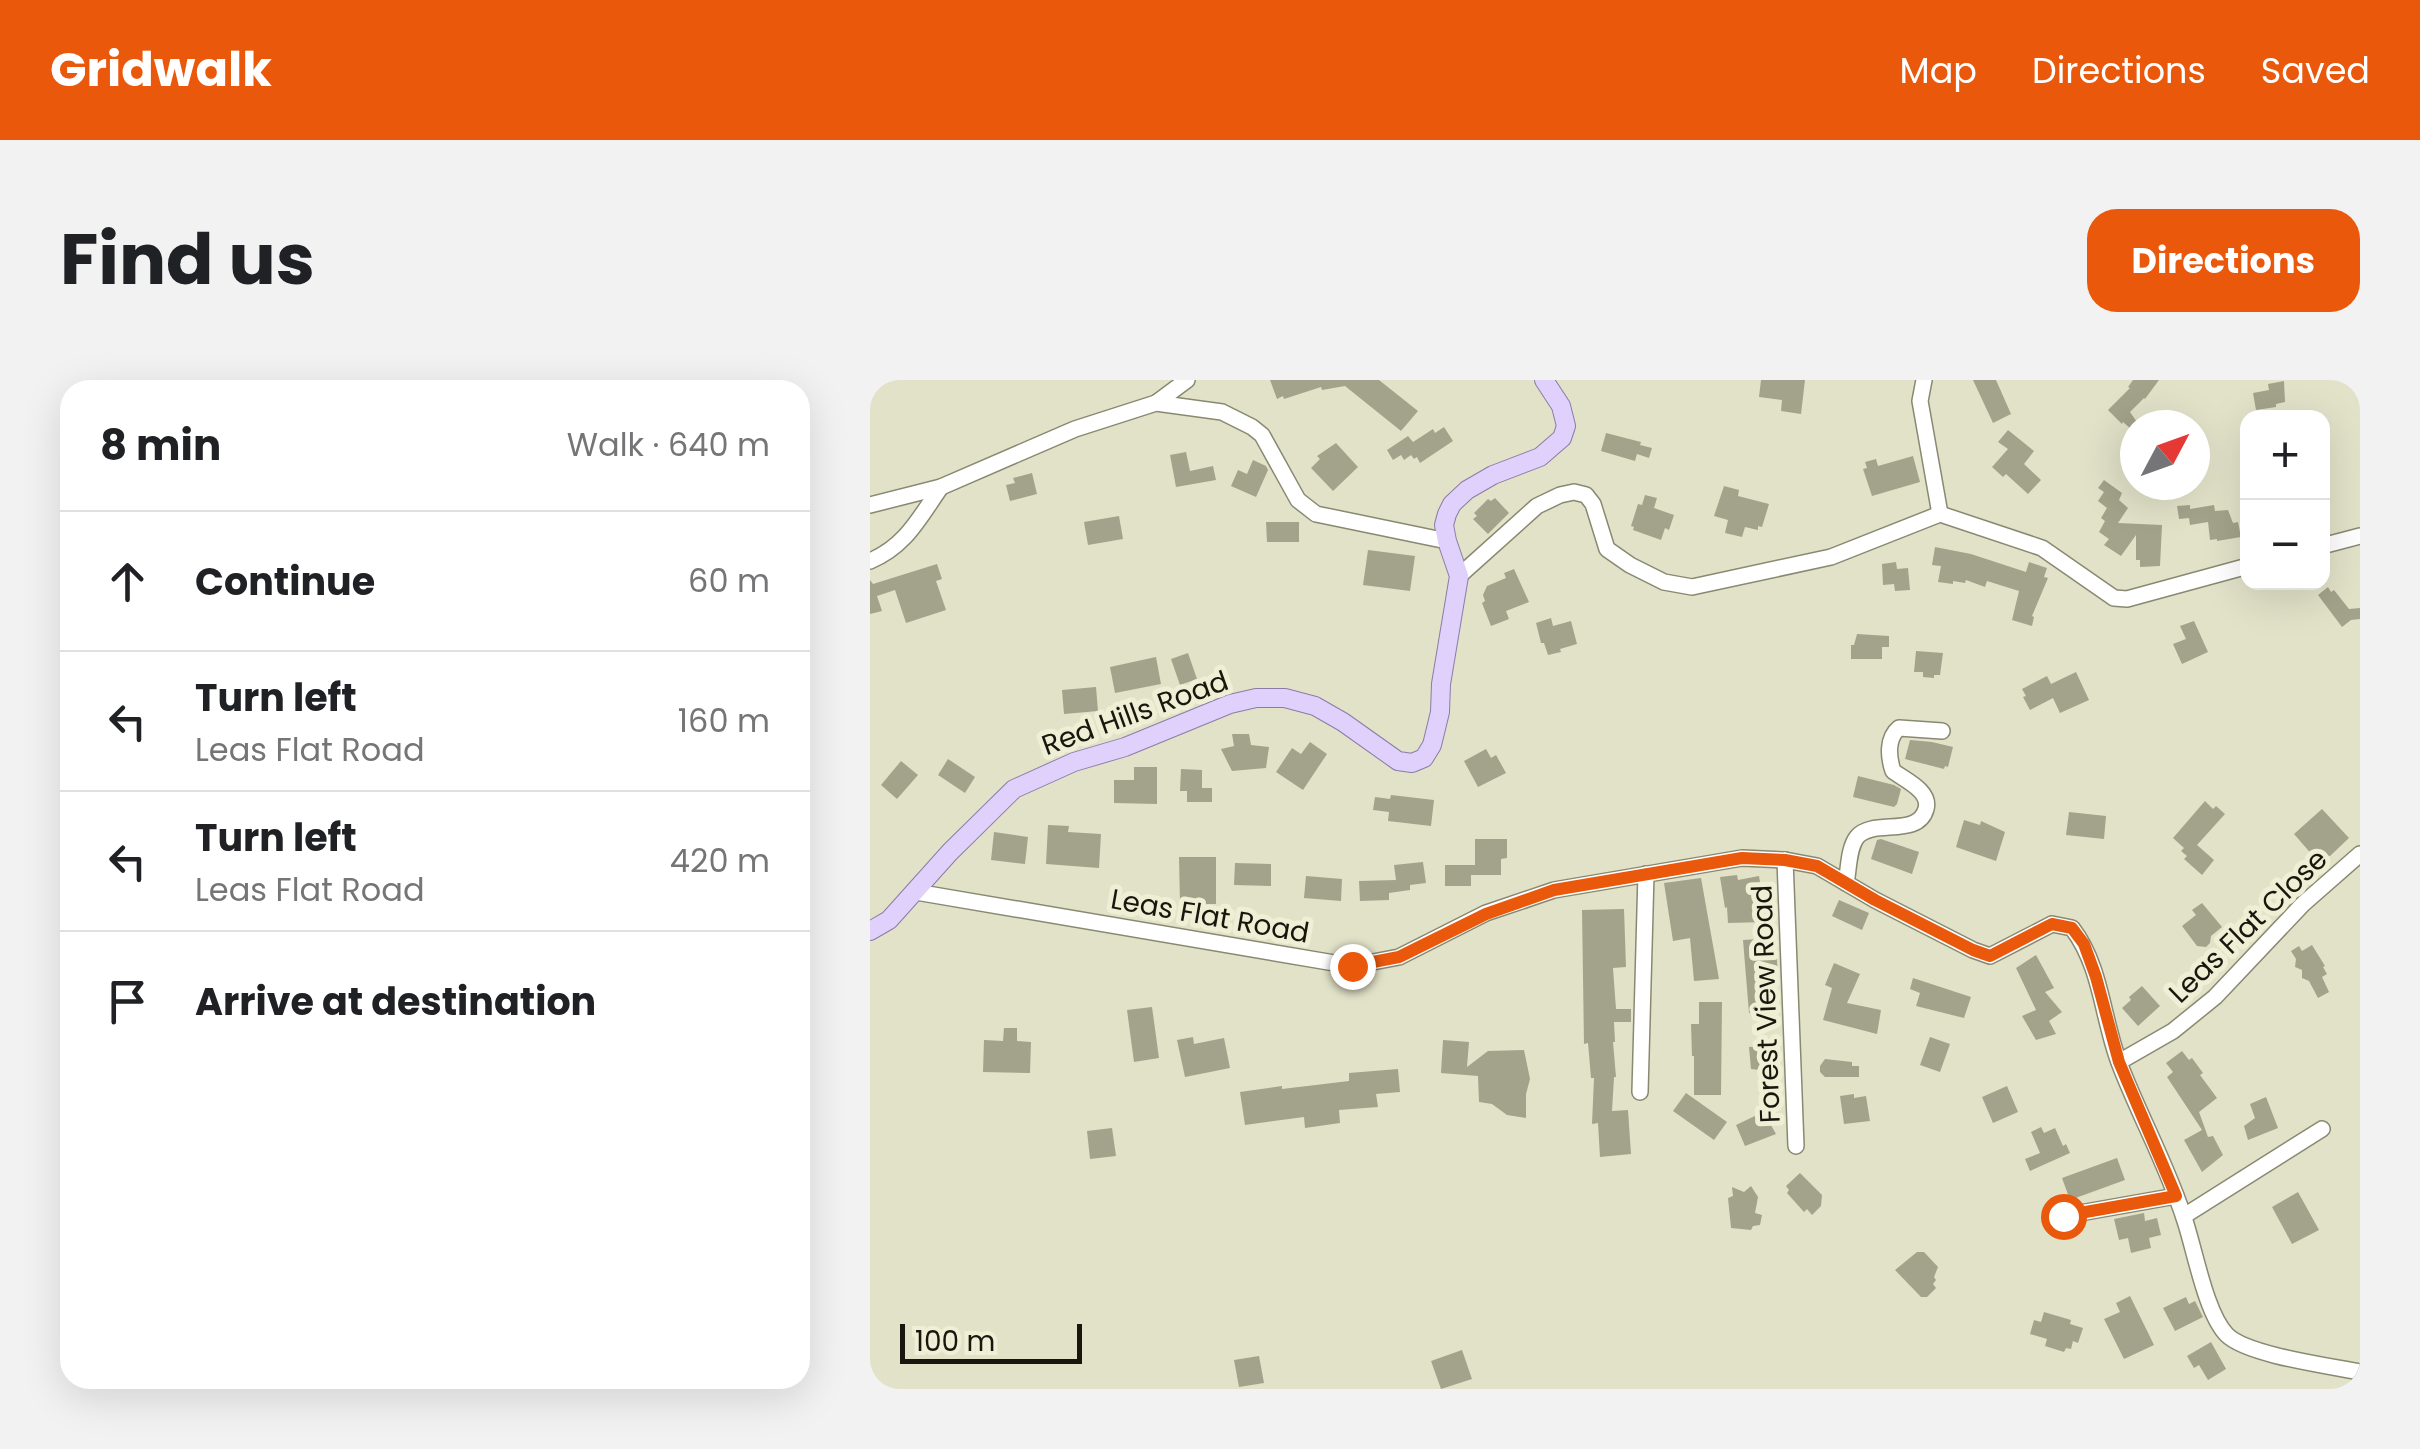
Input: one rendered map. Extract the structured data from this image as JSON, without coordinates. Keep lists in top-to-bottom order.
{
  "streets": {
    "main road": ["Red Hills Road"],
    "street": ["Leas Flat Road", "Leas Flat Close", "Forest View Road"]
  },
  "crossings": [
    ["Red Hills Road", "Leas Flat Road"],
    ["Leas Flat Road", "Leas Flat Close"],
    ["Leas Flat Road", "Forest View Road"]
  ],
  "scale_bar": "100 m",
  "north": "top right",
  "page": {
    "header": "Gridwalk",
    "nav": ["Map", "Directions", "Saved"],
    "title": "Find us",
    "buttons": "Directions",
    "heading": ["8 min", "Walk · 640 m"],
    "map_buttons": ["+", "−"],
    "list": [
      ["Continue", "60 m"],
      ["Turn left", "Leas Flat Road", "160 m"],
      ["Turn left", "Leas Flat Road", "420 m"],
      "Arrive at destination"
    ],
    "scale": "100 m"
  }
}
